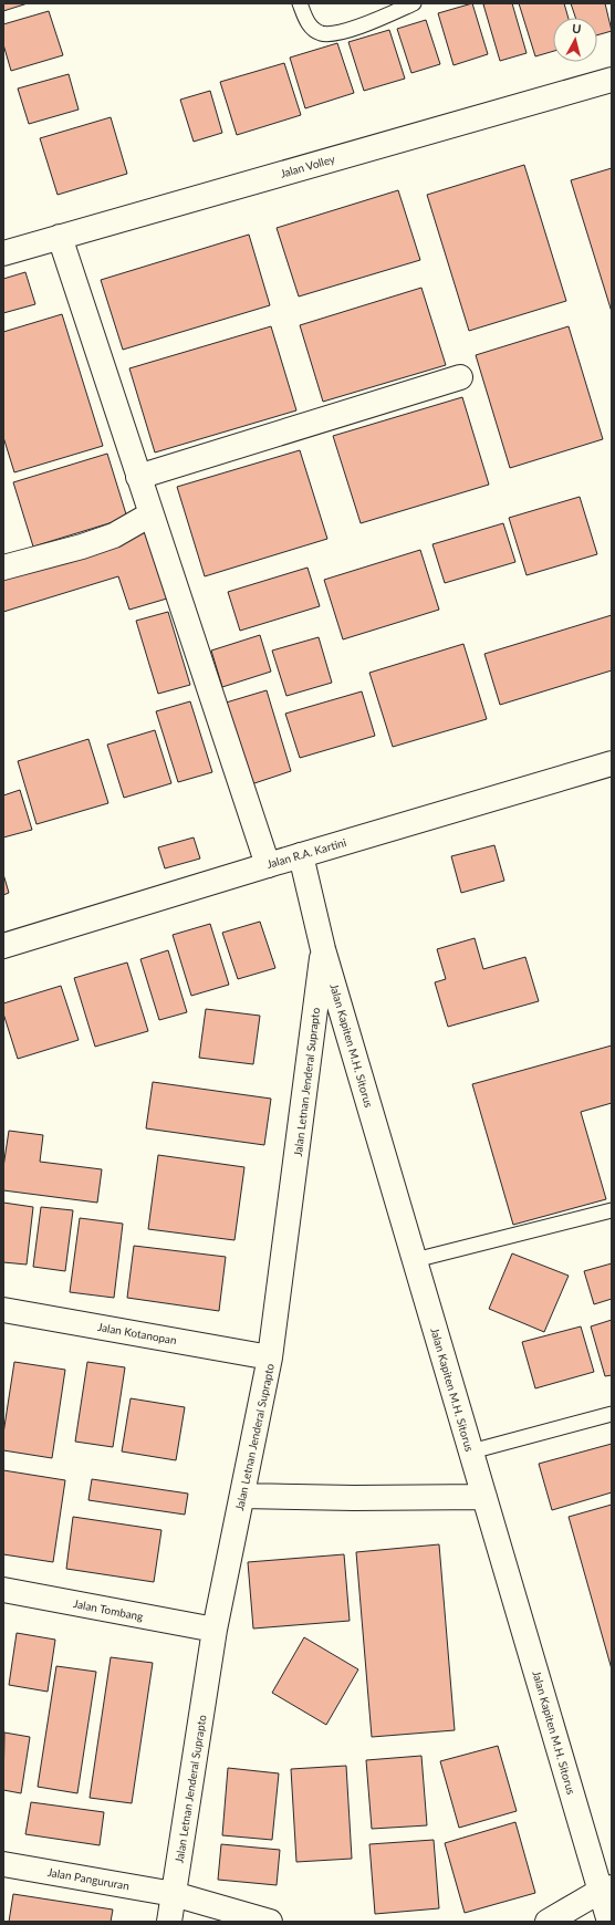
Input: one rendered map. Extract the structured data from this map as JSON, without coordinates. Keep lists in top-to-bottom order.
{
  "streets": {
    "street": [
      "Jalan Volley",
      "Jalan R.A. Kartini",
      "Jalan Kapiten M.H. Sitorus",
      "Jalan Letnan Jenderal Suprapto",
      "Jalan Kotanopan",
      "Jalan Tombang",
      "Jalan Pangururan"
    ]
  },
  "crossings": [
    ["Jalan R.A. Kartini", "Jalan Kapiten M.H. Sitorus"],
    ["Jalan Kapiten M.H. Sitorus", "Jalan Letnan Jenderal Suprapto"],
    ["Jalan Letnan Jenderal Suprapto", "Jalan Kotanopan"],
    ["Jalan Letnan Jenderal Suprapto", "Jalan Tombang"],
    ["Jalan Letnan Jenderal Suprapto", "Jalan Pangururan"]
  ],
  "north": "top"
}
